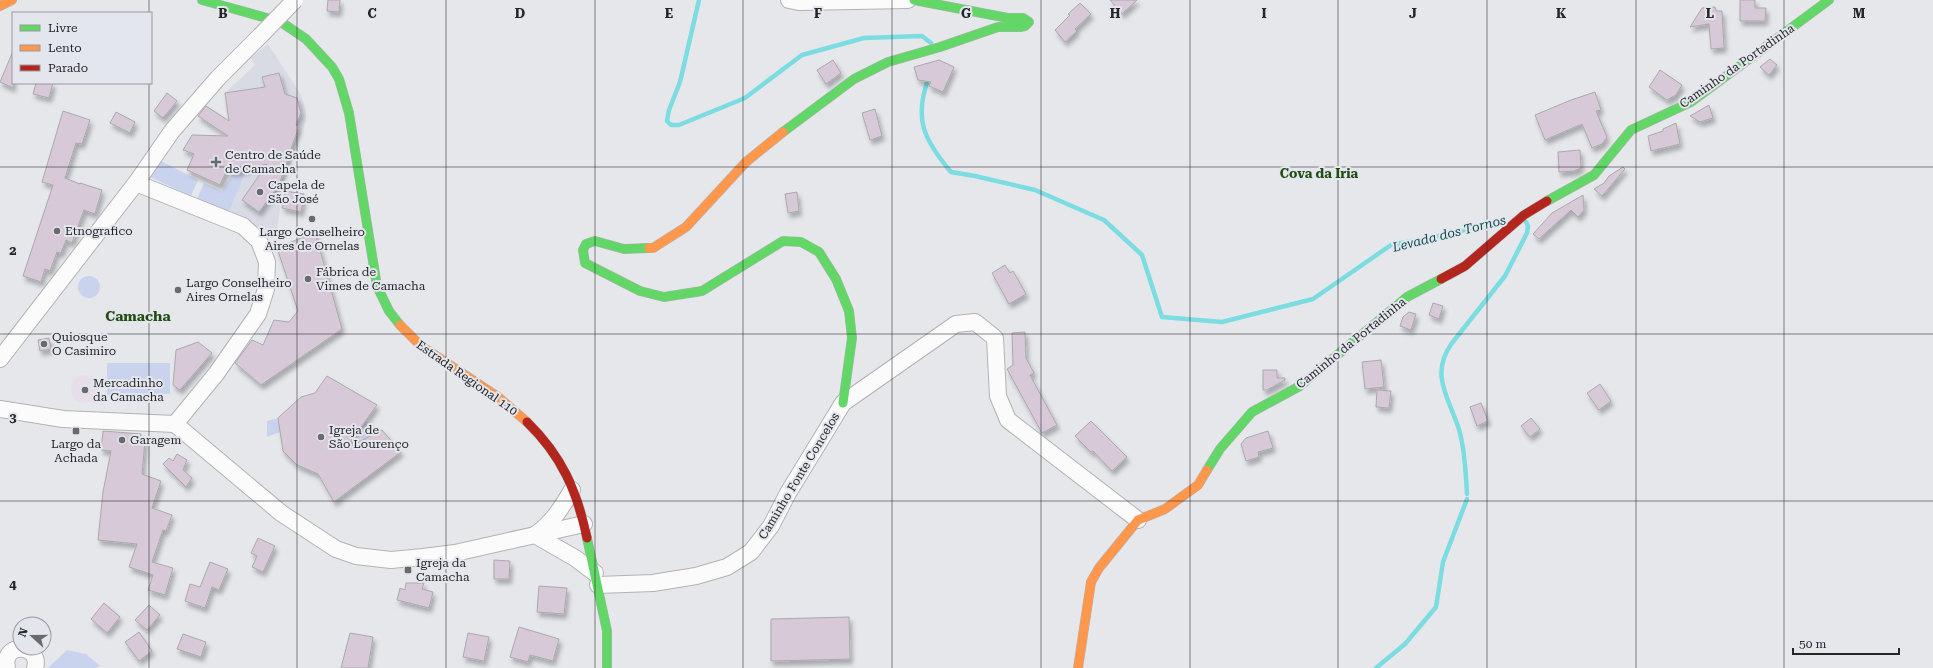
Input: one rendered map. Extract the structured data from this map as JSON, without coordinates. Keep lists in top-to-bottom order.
{
  "streets": {
    "street": ["Caminho da Portadinha", "Estrada Regional 110", "Caminho Fonte Concelos"]
  },
  "crossings": [
    ["Caminho da Portadinha", "Caminho Fonte Concelos"],
    ["Estrada Regional 110", "Caminho Fonte Concelos"]
  ],
  "districts": ["Cova da Iria", "Camacha"],
  "water": ["Levada dos Tornos"],
  "places": {
    "health": ["Centro de Saúde de Camacha"],
    "other": [
      "Capela de São José",
      "Largo Conselheiro Aires de Ornelas",
      "Etnografico",
      "Fábrica de Vimes de Camacha",
      "Largo Conselheiro Aires Ornelas",
      "Quiosque O Casimiro",
      "Mercadinho da Camacha",
      "Igreja de São Lourenço",
      "Garagem"
    ],
    "transit": ["Largo da Achada", "Igreja da Camacha"]
  },
  "legend": ["Livre", "Lento", "Parado"],
  "scale_bar": "50 m",
  "north": "left",
  "grid": {
    "columns": [
      "B",
      "C",
      "D",
      "E",
      "F",
      "G",
      "H",
      "I",
      "J",
      "K",
      "L",
      "M"
    ],
    "rows": ["2", "3", "4"]
  }
}
